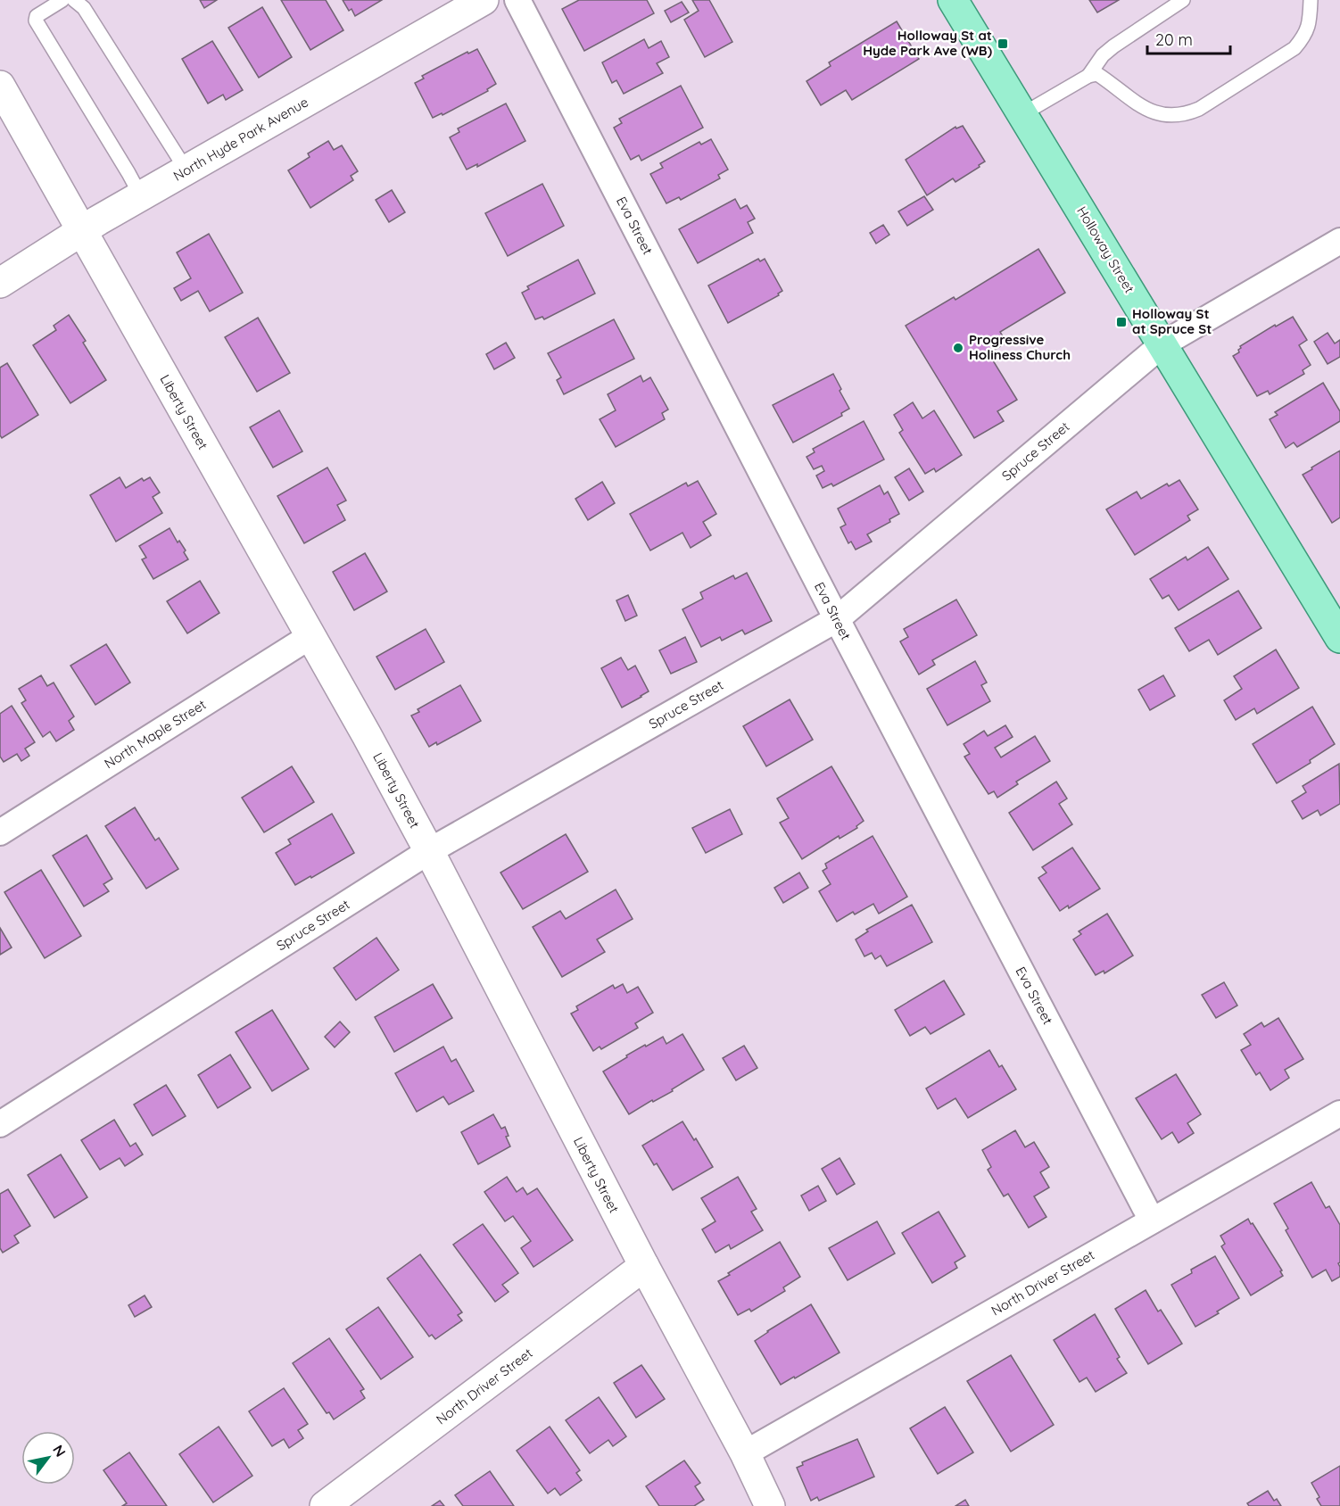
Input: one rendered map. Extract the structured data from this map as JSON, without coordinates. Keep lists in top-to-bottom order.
{
  "streets": {
    "main road": ["Holloway Street"],
    "street": [
      "North Hyde Park Avenue",
      "Eva Street",
      "Liberty Street",
      "Spruce Street",
      "North Maple Street",
      "North Driver Street"
    ]
  },
  "crossings": [
    ["North Hyde Park Avenue", "Liberty Street"],
    ["Eva Street", "Spruce Street"],
    ["Eva Street", "North Driver Street"],
    ["Holloway Street", "Spruce Street"],
    ["Liberty Street", "Spruce Street"],
    ["Liberty Street", "North Maple Street"],
    ["Liberty Street", "North Driver Street"]
  ],
  "places": {
    "transit": ["Holloway St at Hyde Park Ave (WB)", "Holloway St at Spruce St"],
    "other": ["Progressive Holiness Church"]
  },
  "scale_bar": "20 m",
  "north": "top right"
}
